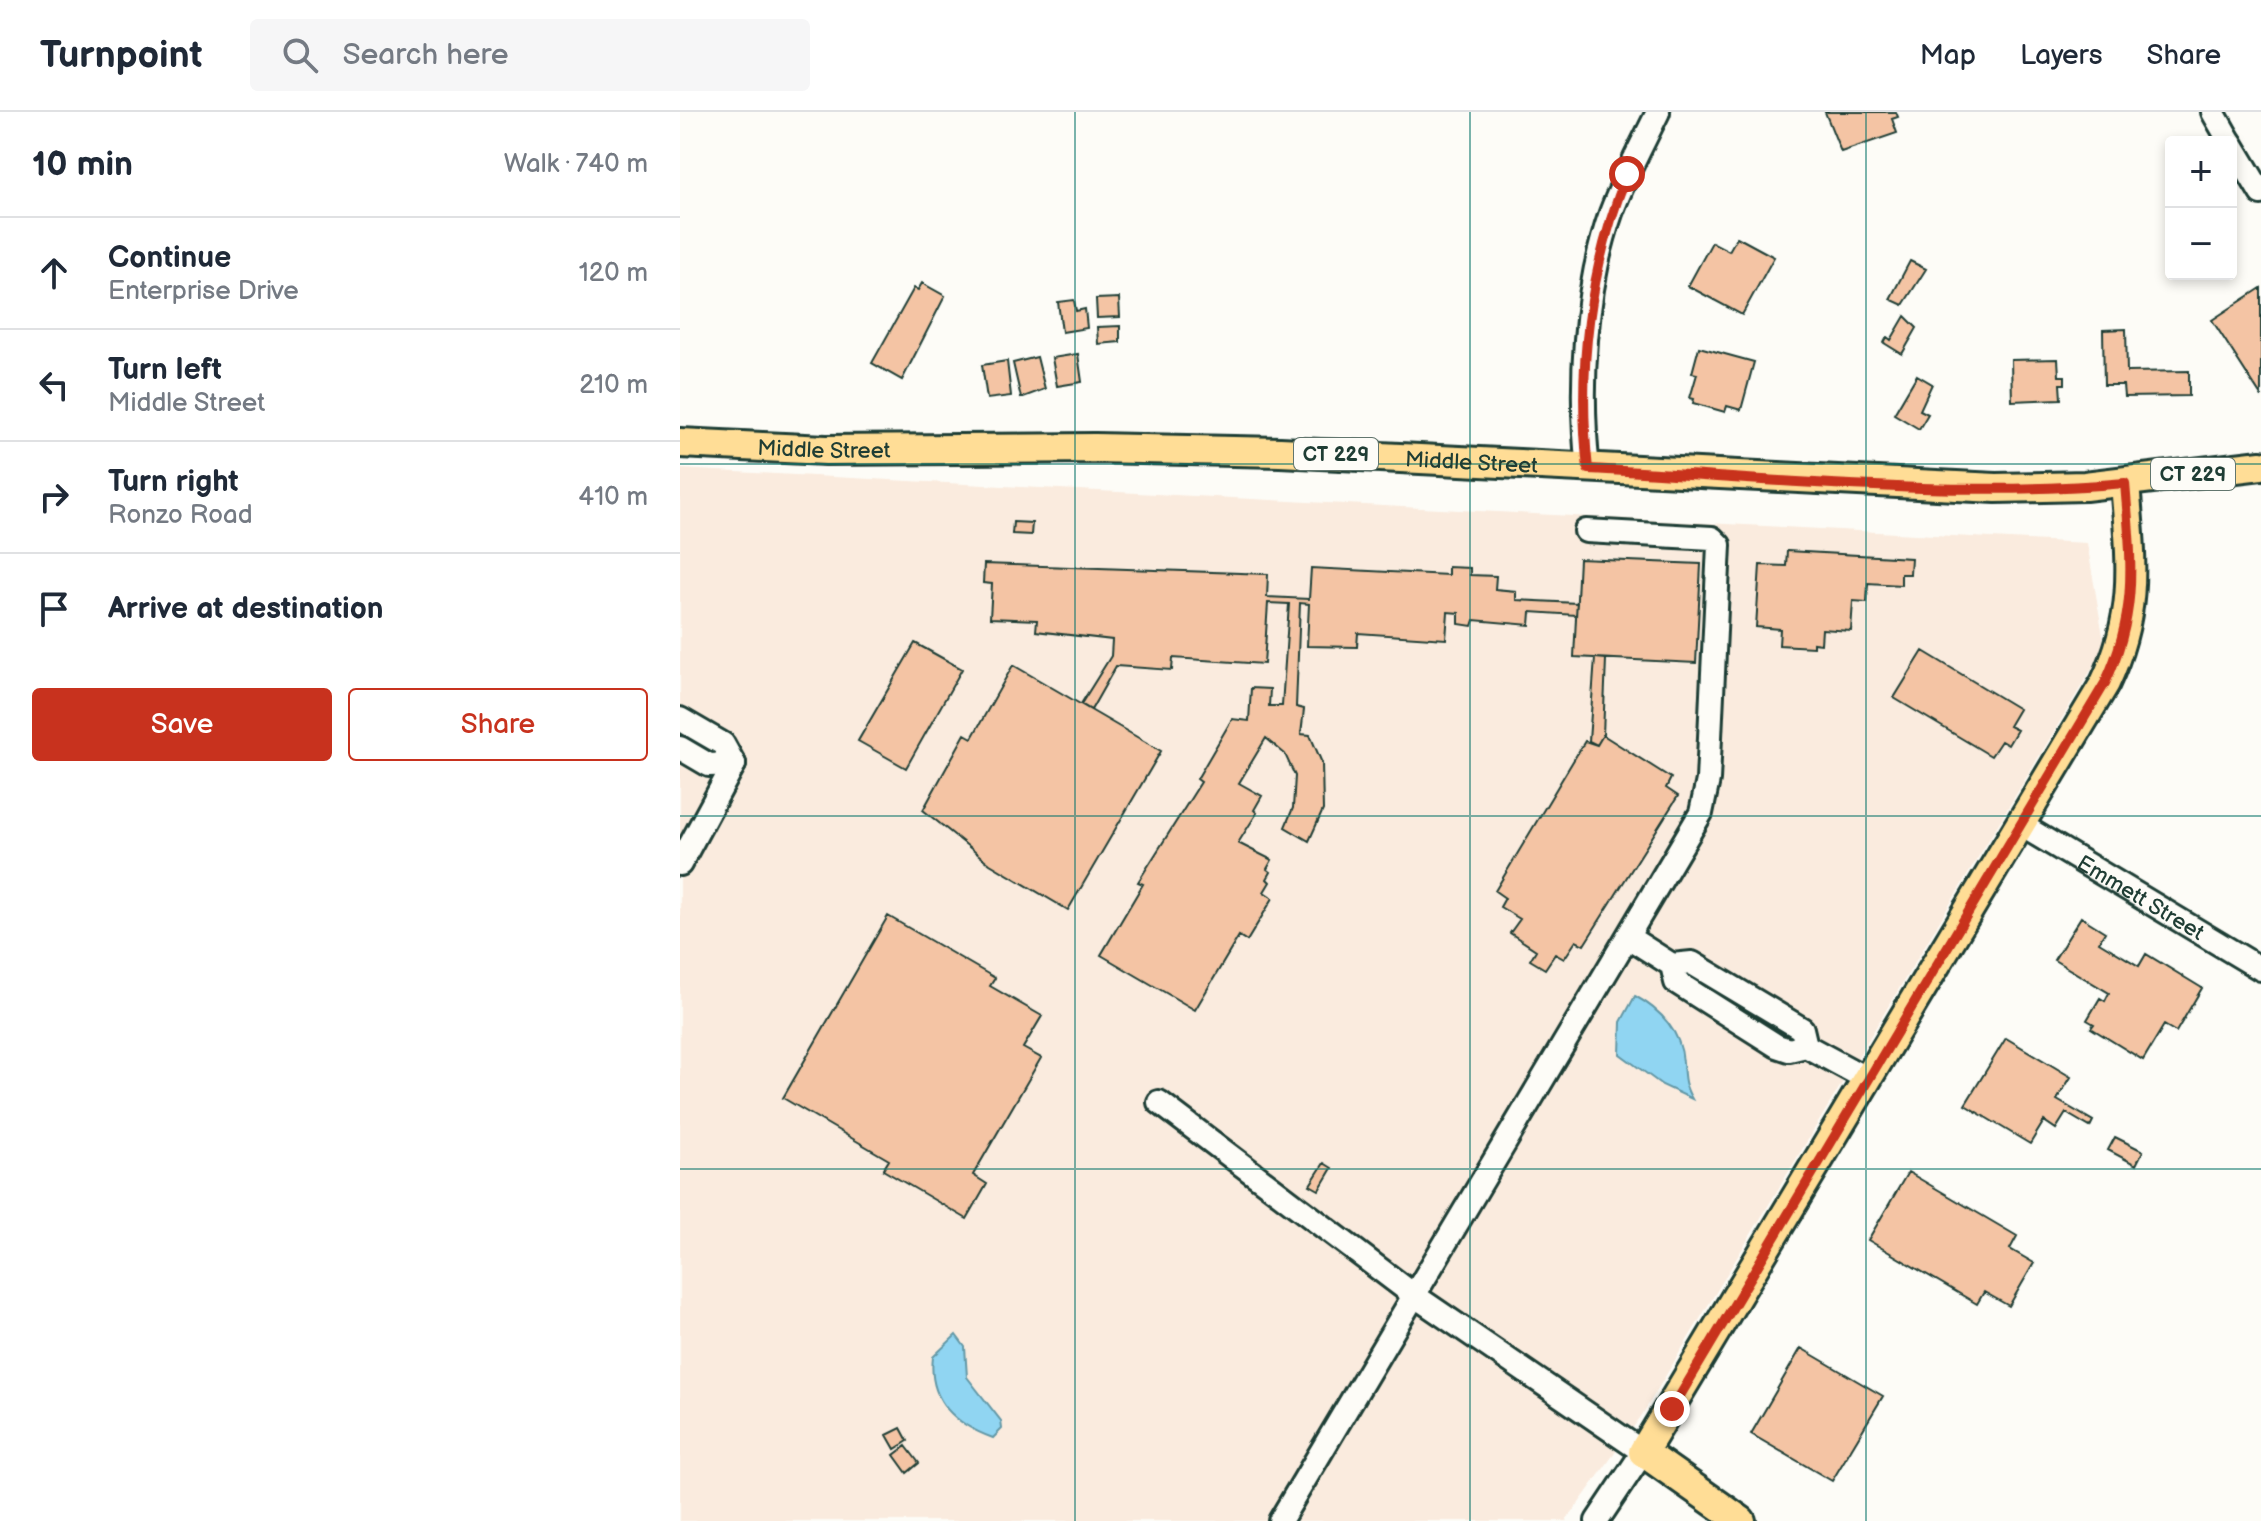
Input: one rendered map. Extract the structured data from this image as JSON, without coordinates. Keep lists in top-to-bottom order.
{
  "streets": {
    "main road": ["Middle Street", "CT 229"],
    "street": ["Emmett Street"]
  },
  "page": {
    "header": "Turnpoint",
    "search": "Search here",
    "nav": ["Map", "Layers", "Share"],
    "heading": ["10 min", "Walk · 740 m"],
    "map_buttons": ["+", "−"],
    "list": [
      ["Continue", "Enterprise Drive", "120 m"],
      ["Turn left", "Middle Street", "210 m"],
      ["Turn right", "Ronzo Road", "410 m"],
      "Arrive at destination"
    ],
    "buttons": ["Save", "Share"]
  }
}
